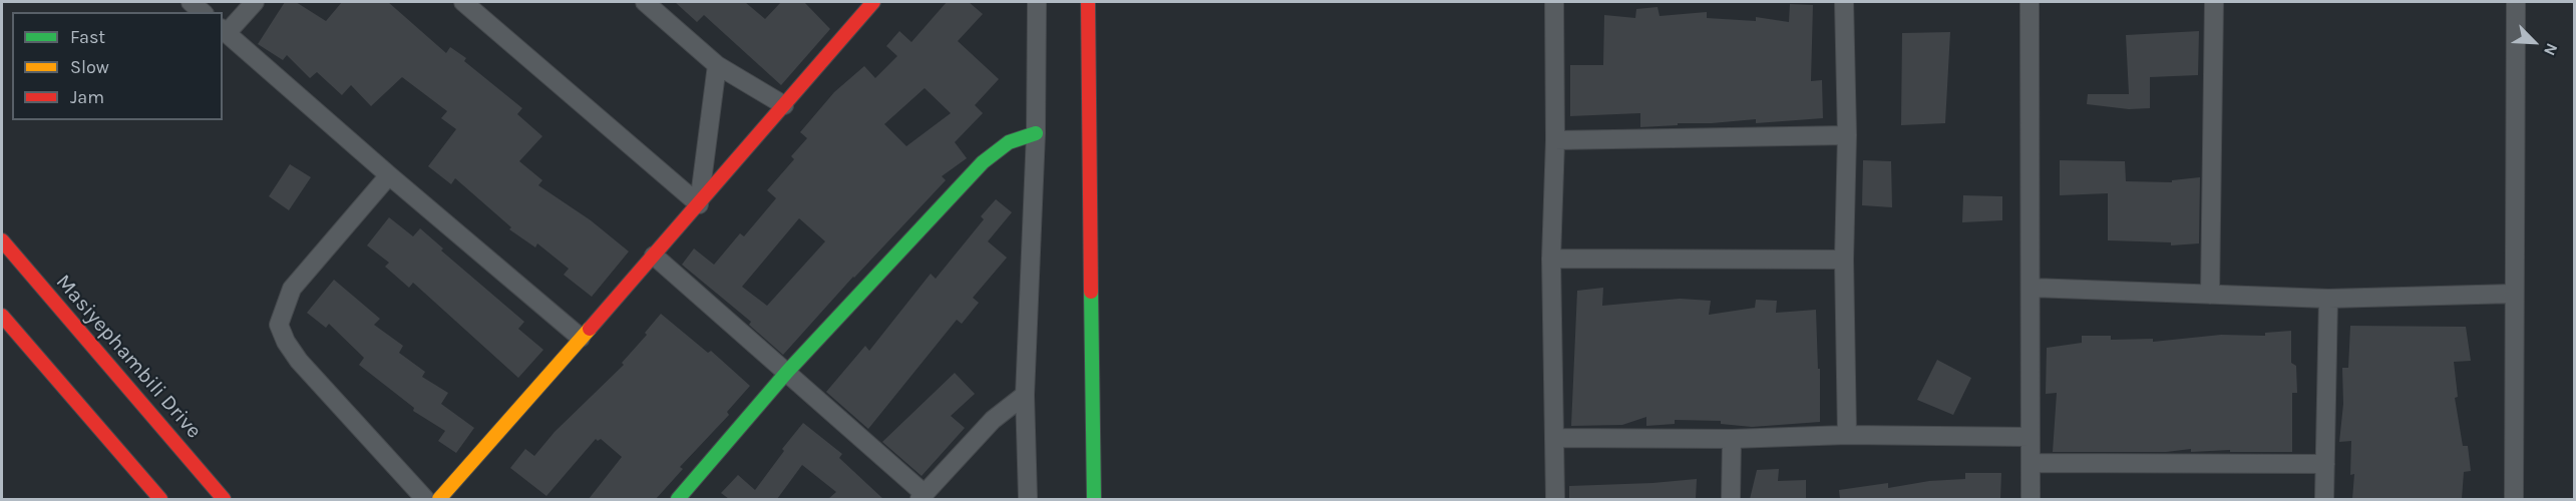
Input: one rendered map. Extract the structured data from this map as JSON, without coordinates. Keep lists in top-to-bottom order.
{
  "streets": {
    "street": ["Masiyephambili Drive"]
  },
  "legend": ["Fast", "Slow", "Jam"],
  "north": "bottom right"
}
